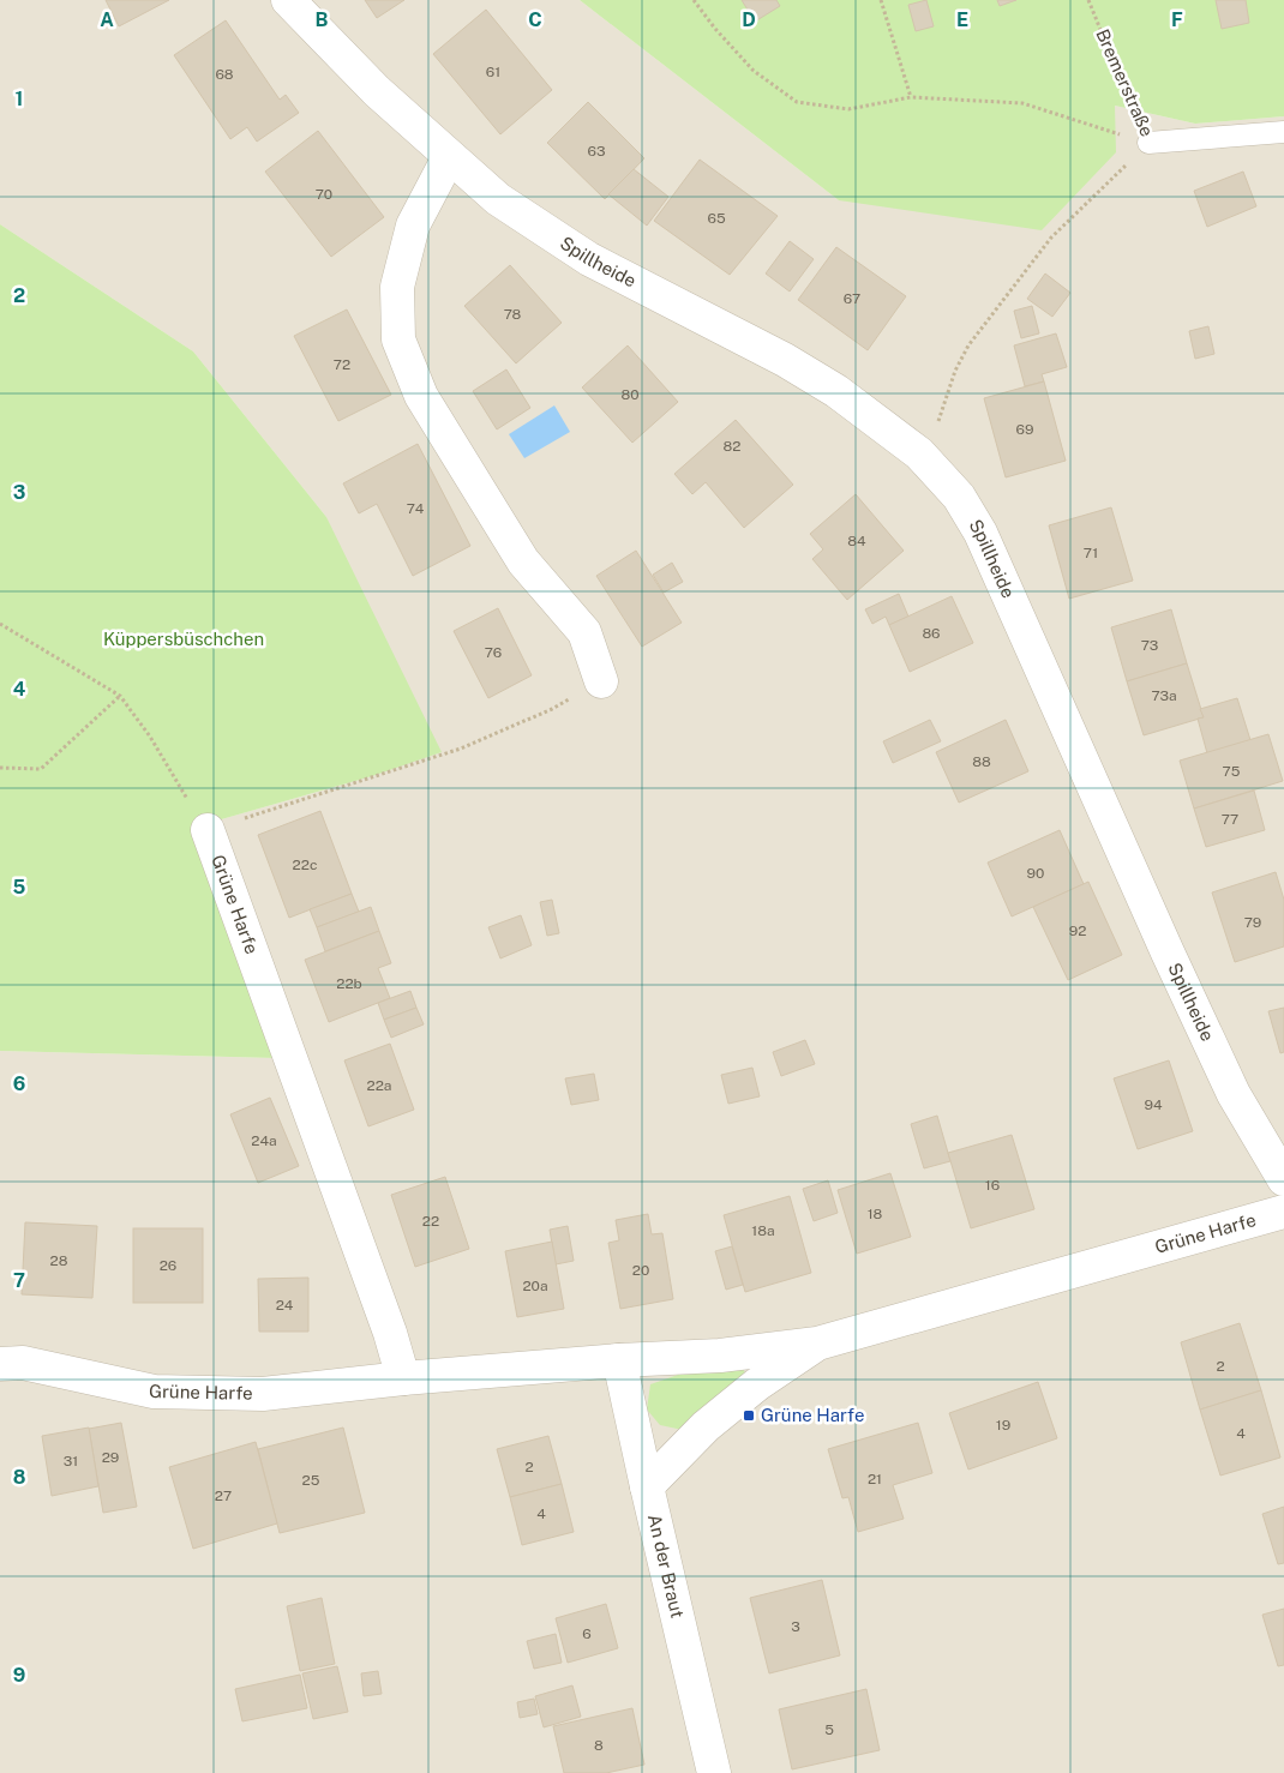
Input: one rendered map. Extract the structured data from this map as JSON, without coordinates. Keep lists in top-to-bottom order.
{
  "streets": {
    "street": ["Spillheide", "Grüne Harfe", "An der Braut"],
    "lane": ["Bremerstraße"]
  },
  "crossings": [
    ["Grüne Harfe", "An der Braut"]
  ],
  "parks": ["Küppersbüschchen"],
  "places": {
    "transit": ["Grüne Harfe"]
  },
  "house_numbers": [
    "61",
    "68",
    "63",
    "70",
    "65",
    "67",
    "78",
    "72",
    "80",
    "69",
    "82",
    "74",
    "84",
    "71",
    "86",
    "73",
    "76",
    "73a",
    "88",
    "75",
    "77",
    "22c",
    "90",
    "79",
    "92",
    "22b",
    "22a",
    "94",
    "24a",
    "16",
    "18",
    "22",
    "18a",
    "28",
    "26",
    "20",
    "20a",
    "24",
    "2",
    "19",
    "4",
    "29",
    "31",
    "2",
    "21",
    "25",
    "27",
    "4",
    "3",
    "6",
    "5",
    "8"
  ],
  "grid": {
    "columns": [
      "A",
      "B",
      "C",
      "D",
      "E",
      "F"
    ],
    "rows": [
      "1",
      "2",
      "3",
      "4",
      "5",
      "6",
      "7",
      "8",
      "9"
    ]
  }
}
